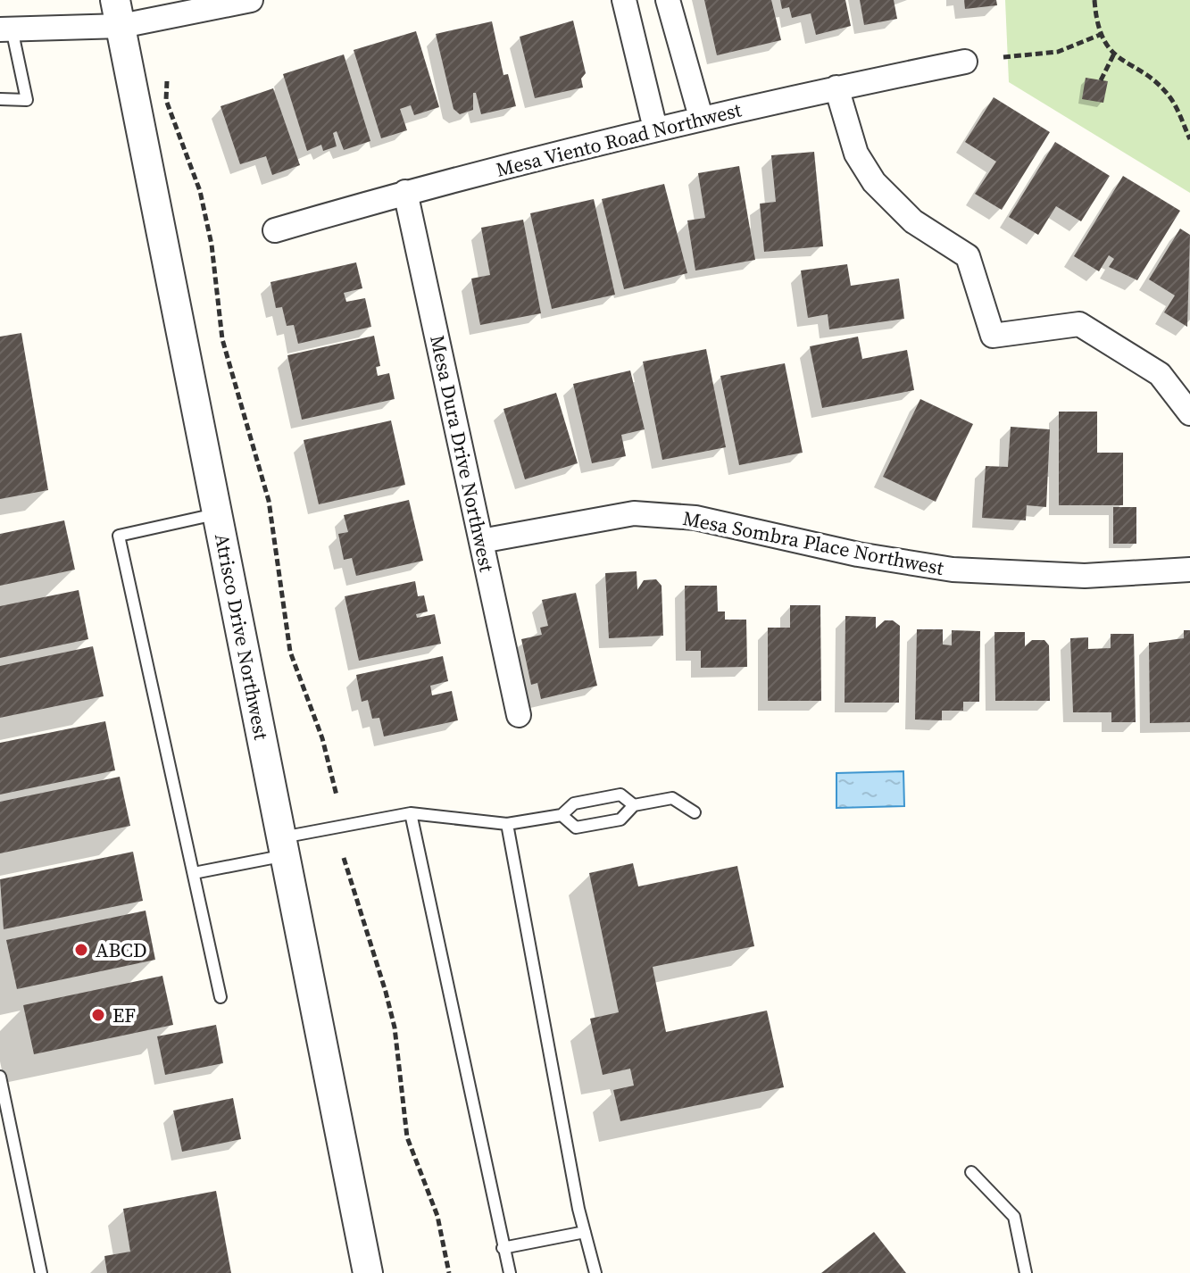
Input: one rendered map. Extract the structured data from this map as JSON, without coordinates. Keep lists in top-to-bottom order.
{
  "streets": {
    "street": [
      "Mesa Viento Road Northwest",
      "Mesa Dura Drive Northwest",
      "Mesa Sombra Place Northwest",
      "Atrisco Drive Northwest"
    ]
  },
  "crossings": [
    ["Mesa Viento Road Northwest", "Mesa Dura Drive Northwest"],
    ["Mesa Dura Drive Northwest", "Mesa Sombra Place Northwest"]
  ],
  "places": ["ABCD", "EF"]
}
